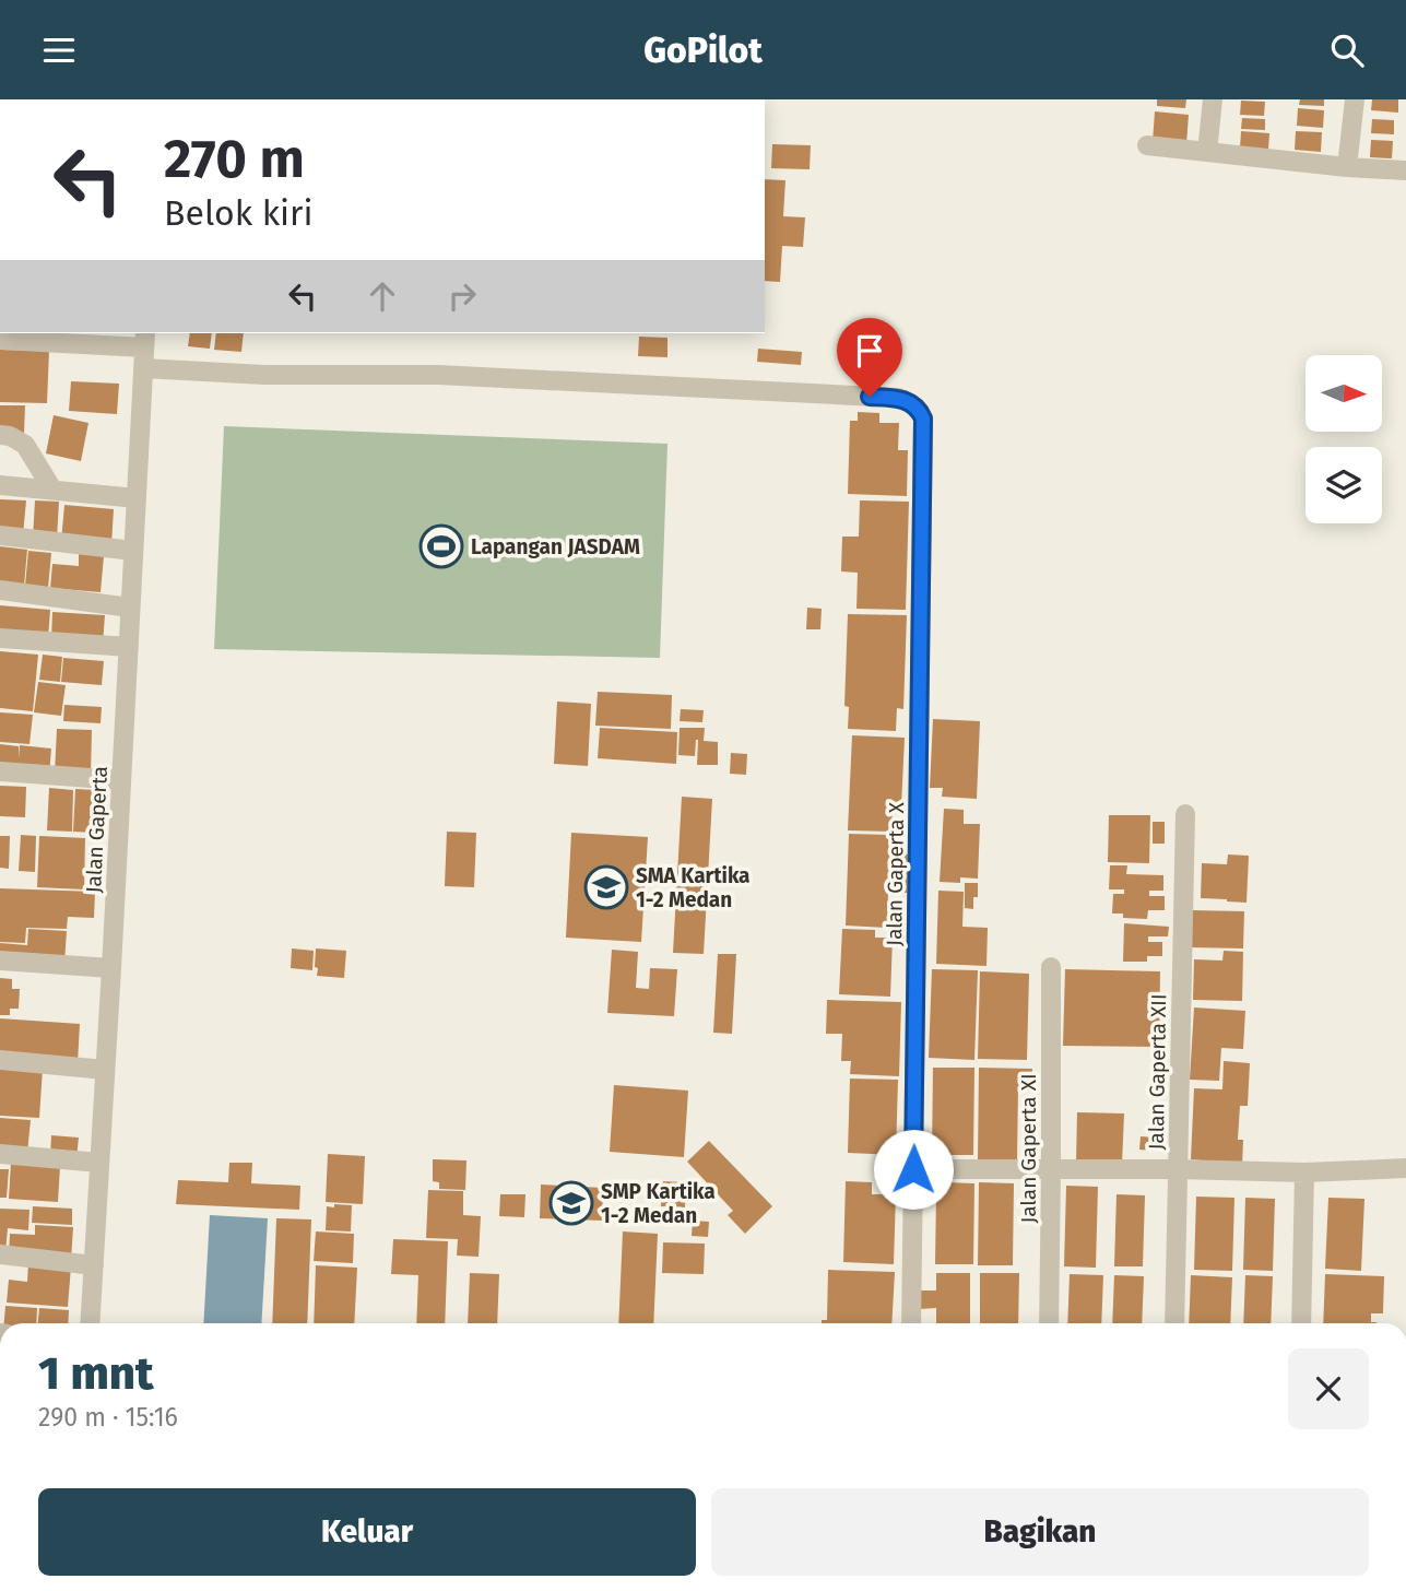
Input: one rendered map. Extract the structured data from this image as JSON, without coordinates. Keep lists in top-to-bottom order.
{
  "streets": {
    "street": [
      "Jalan Gaperta",
      "Jalan Gaperta X",
      "Jalan Gaperta XII",
      "Jalan Gaperta XI"
    ]
  },
  "crossings": [
    ["Jalan Gaperta", "Jalan Gaperta X"]
  ],
  "places": {
    "sports": ["Lapangan JASDAM"],
    "school or university": ["SMA Kartika 1-2 Medan", "SMP Kartika 1-2 Medan"]
  },
  "north": "right",
  "page": {
    "header": "GoPilot",
    "turn": ["270 m", "Belok kiri"],
    "heading": ["1 mnt", "290 m · 15:16"],
    "buttons": ["Keluar", "Bagikan"]
  }
}
